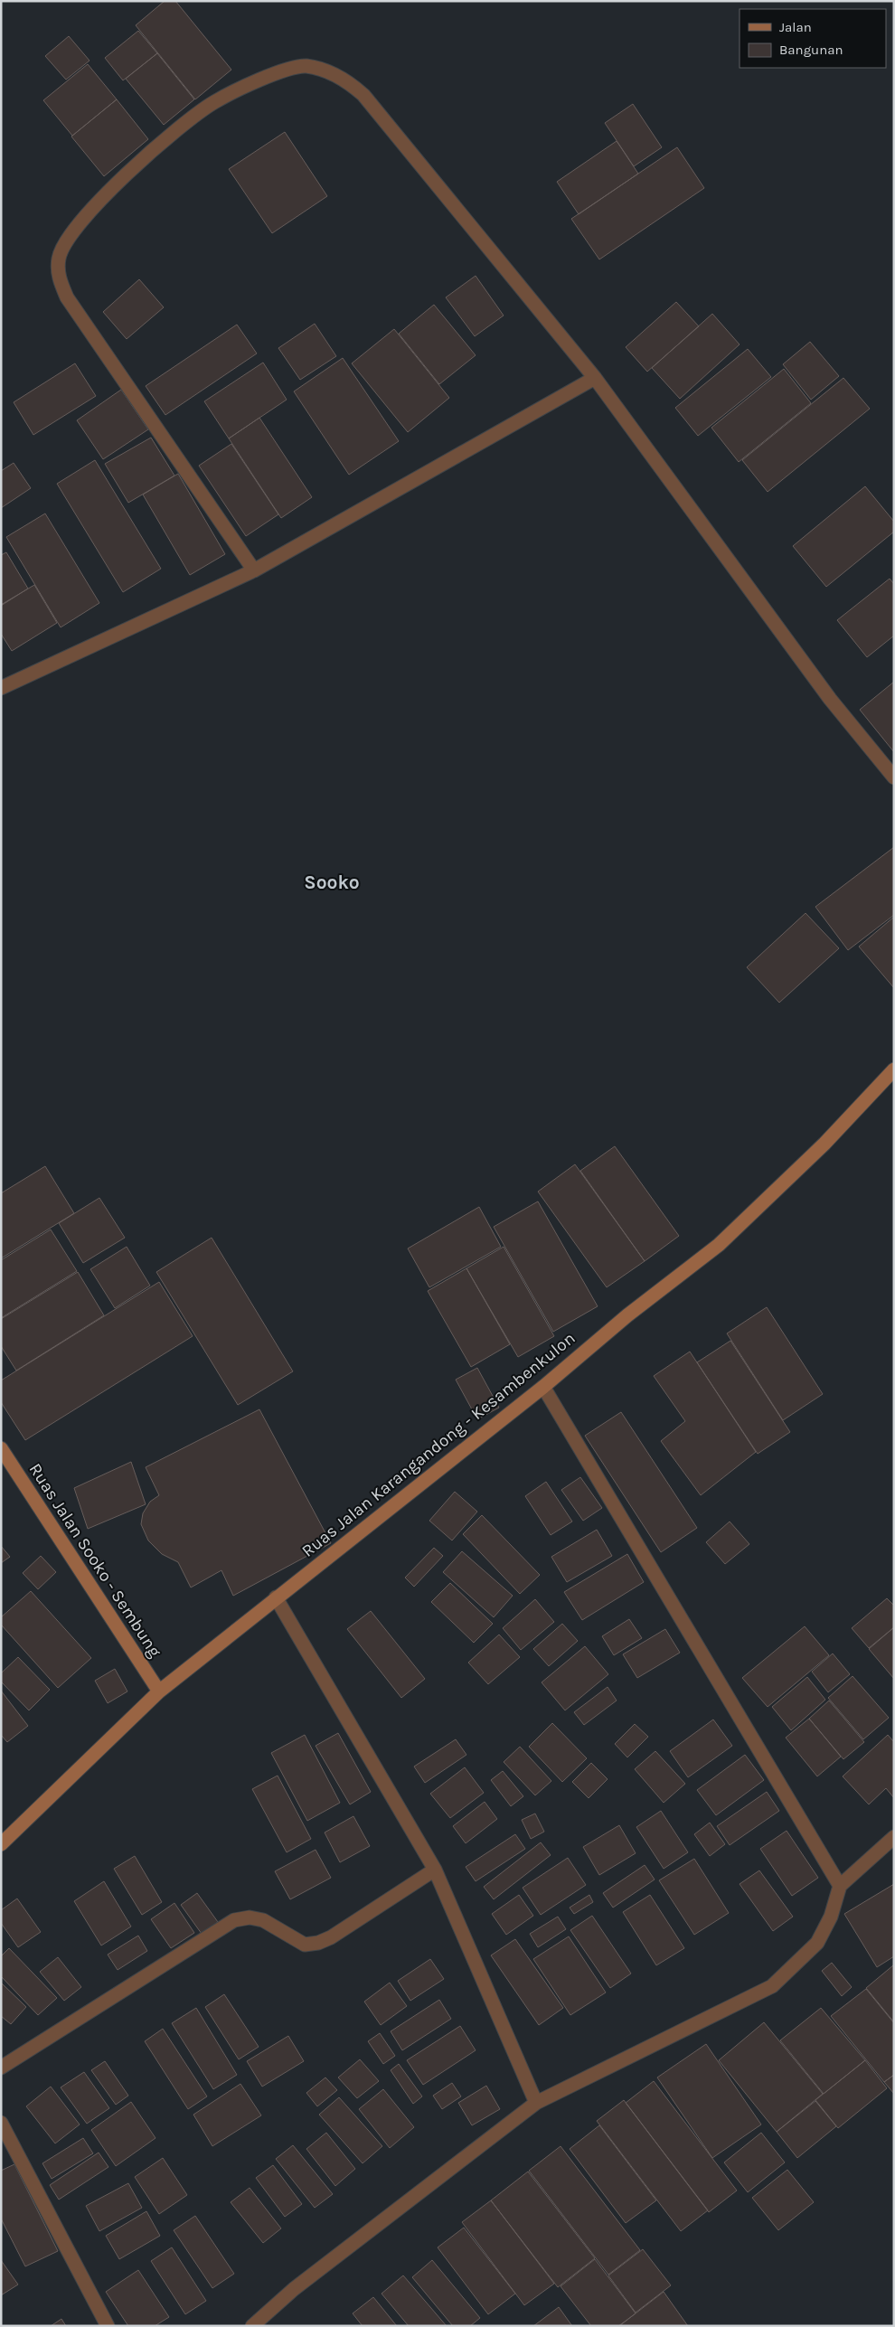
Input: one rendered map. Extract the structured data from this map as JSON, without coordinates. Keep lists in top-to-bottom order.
{
  "streets": {
    "main road": ["Ruas Jalan Karangandong - Kesambenkulon", "Ruas Jalan Sooko - Sembung"]
  },
  "crossings": [
    ["Ruas Jalan Karangandong - Kesambenkulon", "Ruas Jalan Sooko - Sembung"]
  ],
  "districts": ["Sooko"],
  "legend": ["Jalan", "Bangunan"]
}
